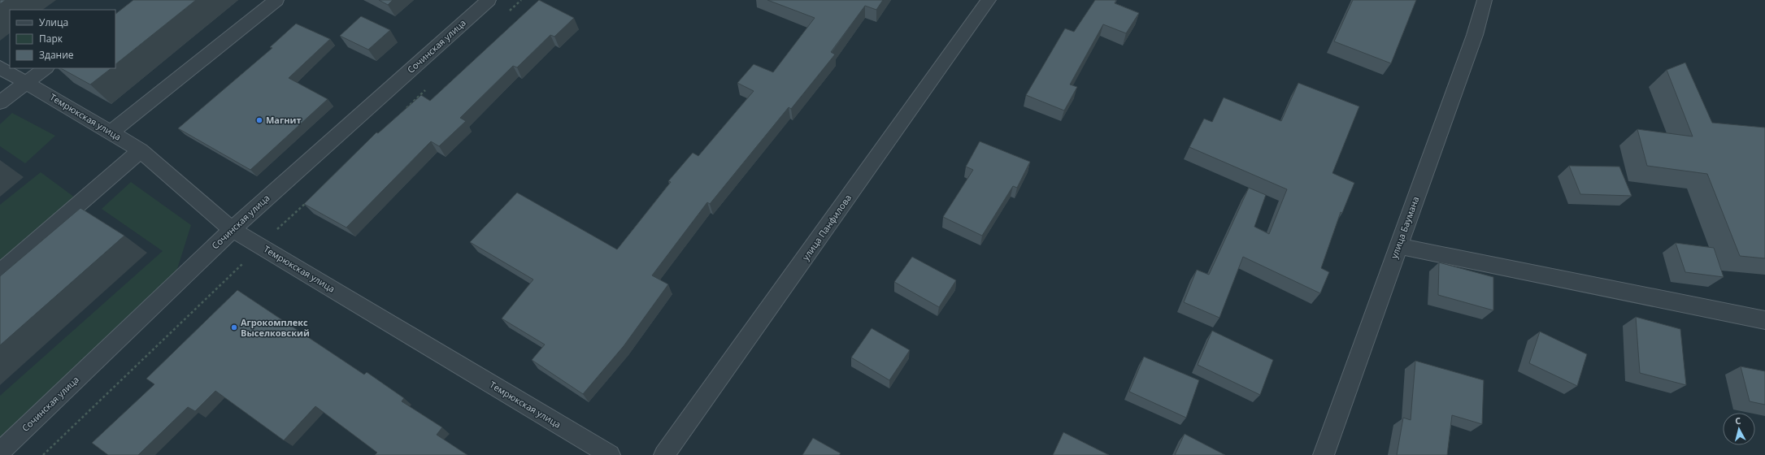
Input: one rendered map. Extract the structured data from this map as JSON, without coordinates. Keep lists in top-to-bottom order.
{
  "streets": {
    "street": [
      "Сочинская улица",
      "Темрюкская улица",
      "улица Панфилова",
      "улица Баумана"
    ]
  },
  "crossings": [
    ["Сочинская улица", "Темрюкская улица"]
  ],
  "places": ["Магнит", "Агрокомплекс Выселковский"],
  "legend": ["Улица", "Парк", "Здание"],
  "north": "top"
}
